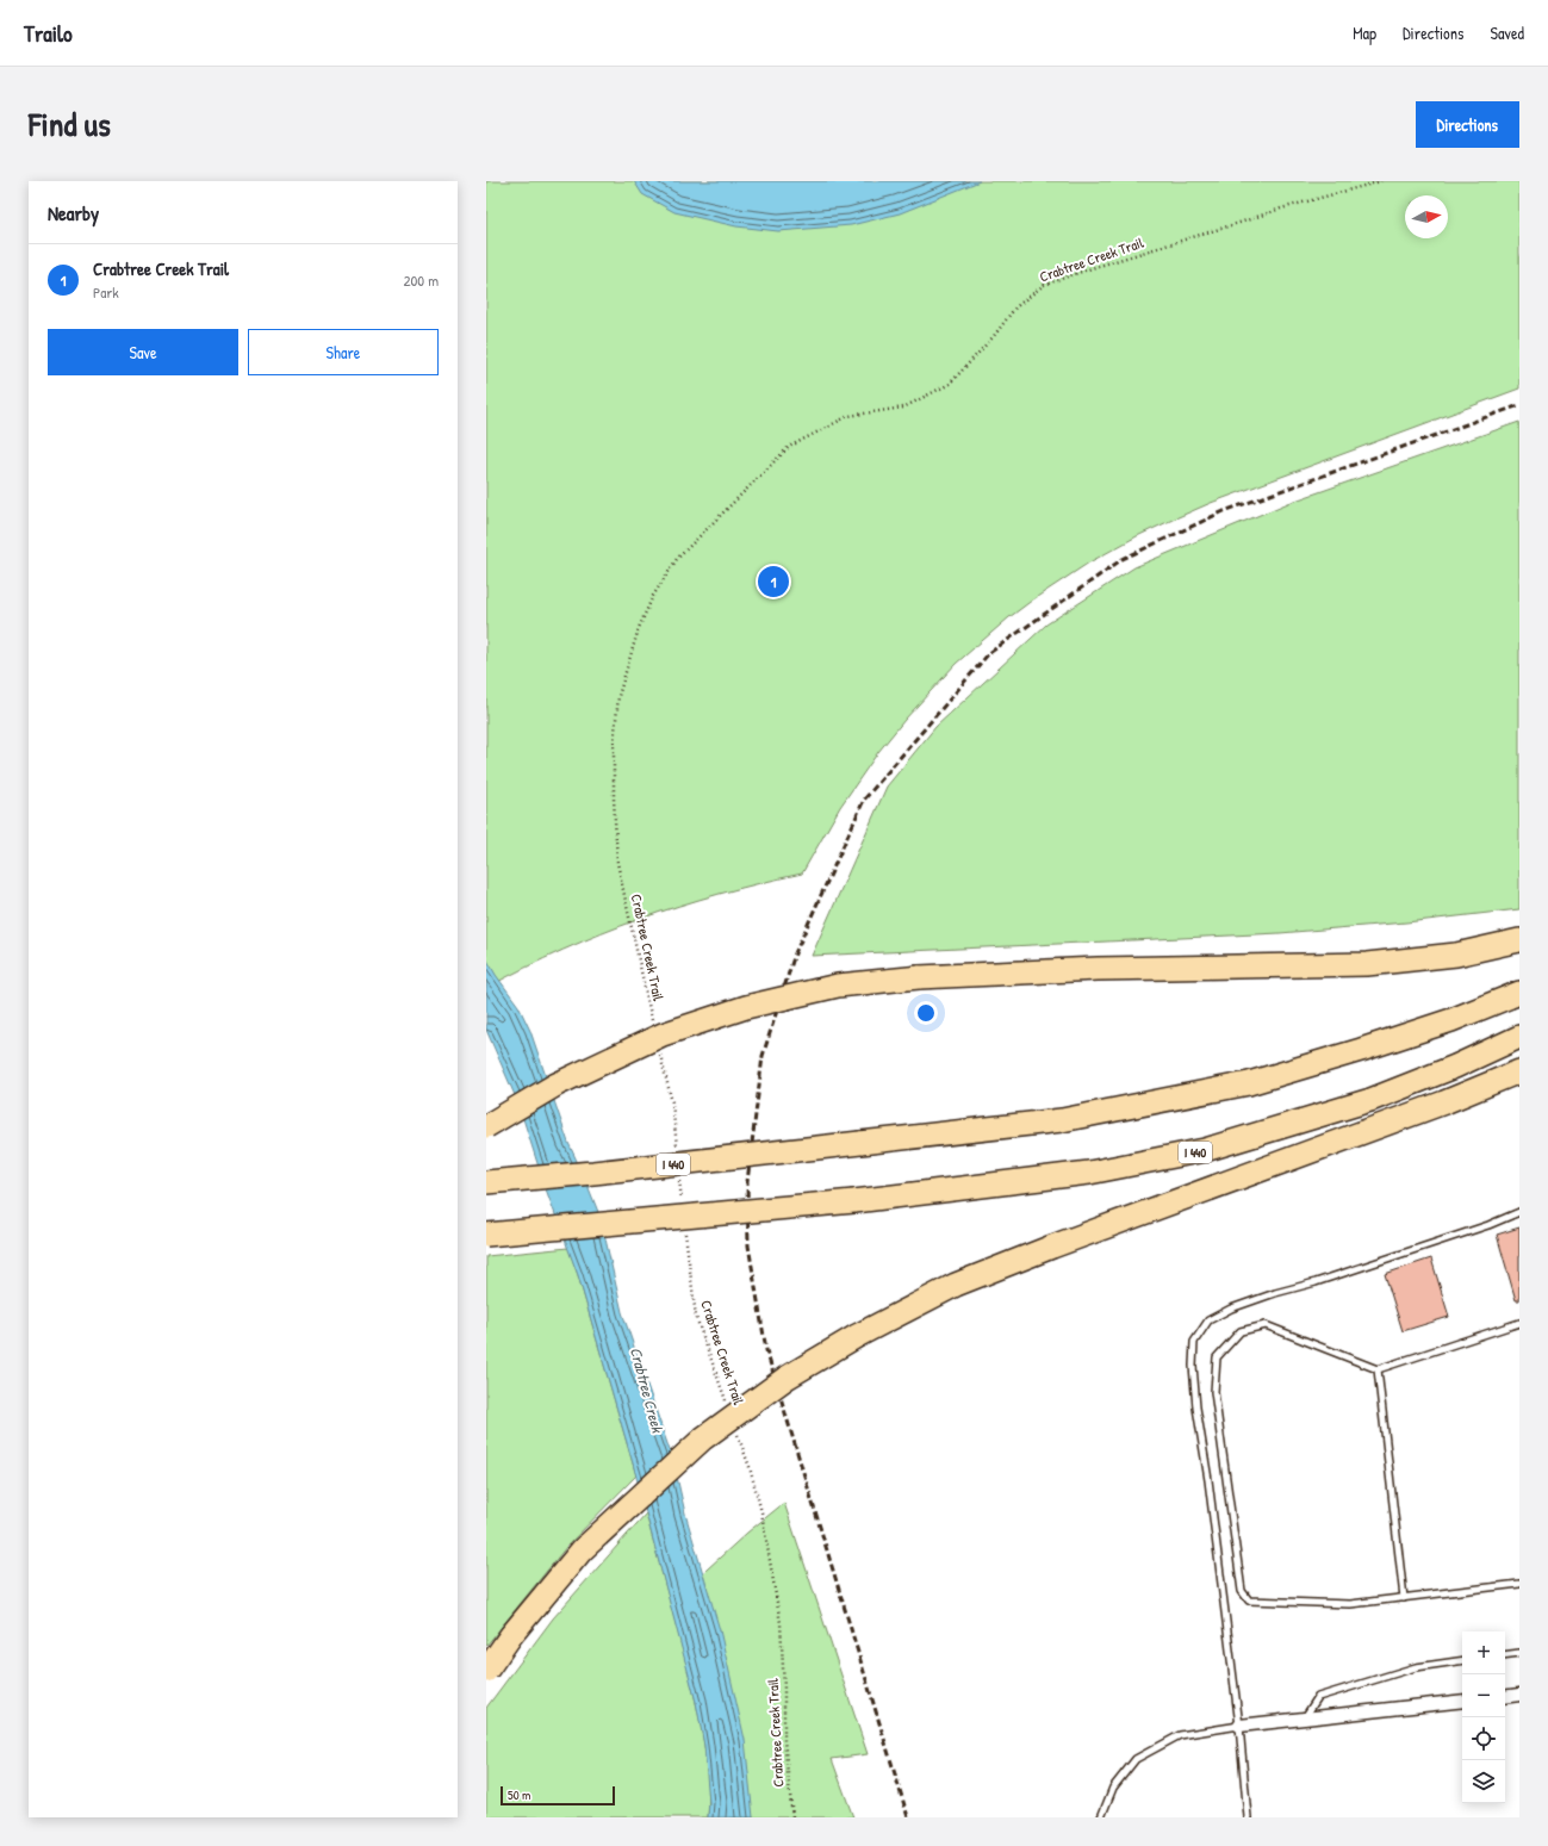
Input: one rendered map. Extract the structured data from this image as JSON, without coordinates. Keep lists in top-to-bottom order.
{
  "streets": {
    "highway": ["I 440"],
    "path": ["Crabtree Creek Trail"]
  },
  "water": ["Crabtree Creek"],
  "scale_bar": "50 m",
  "north": "right",
  "page": {
    "header": "Trailo",
    "nav": ["Map", "Directions", "Saved"],
    "title": "Find us",
    "buttons": [
      "Directions",
      ["Save", "Share"]
    ],
    "heading": "Nearby",
    "list": [
      {
        "mark": "1",
        "name": "Crabtree Creek Trail",
        "note": "Park",
        "value": "200 m"
      }
    ],
    "pins": "1",
    "map_buttons": ["+", "−"],
    "scale": "50 m"
  }
}
